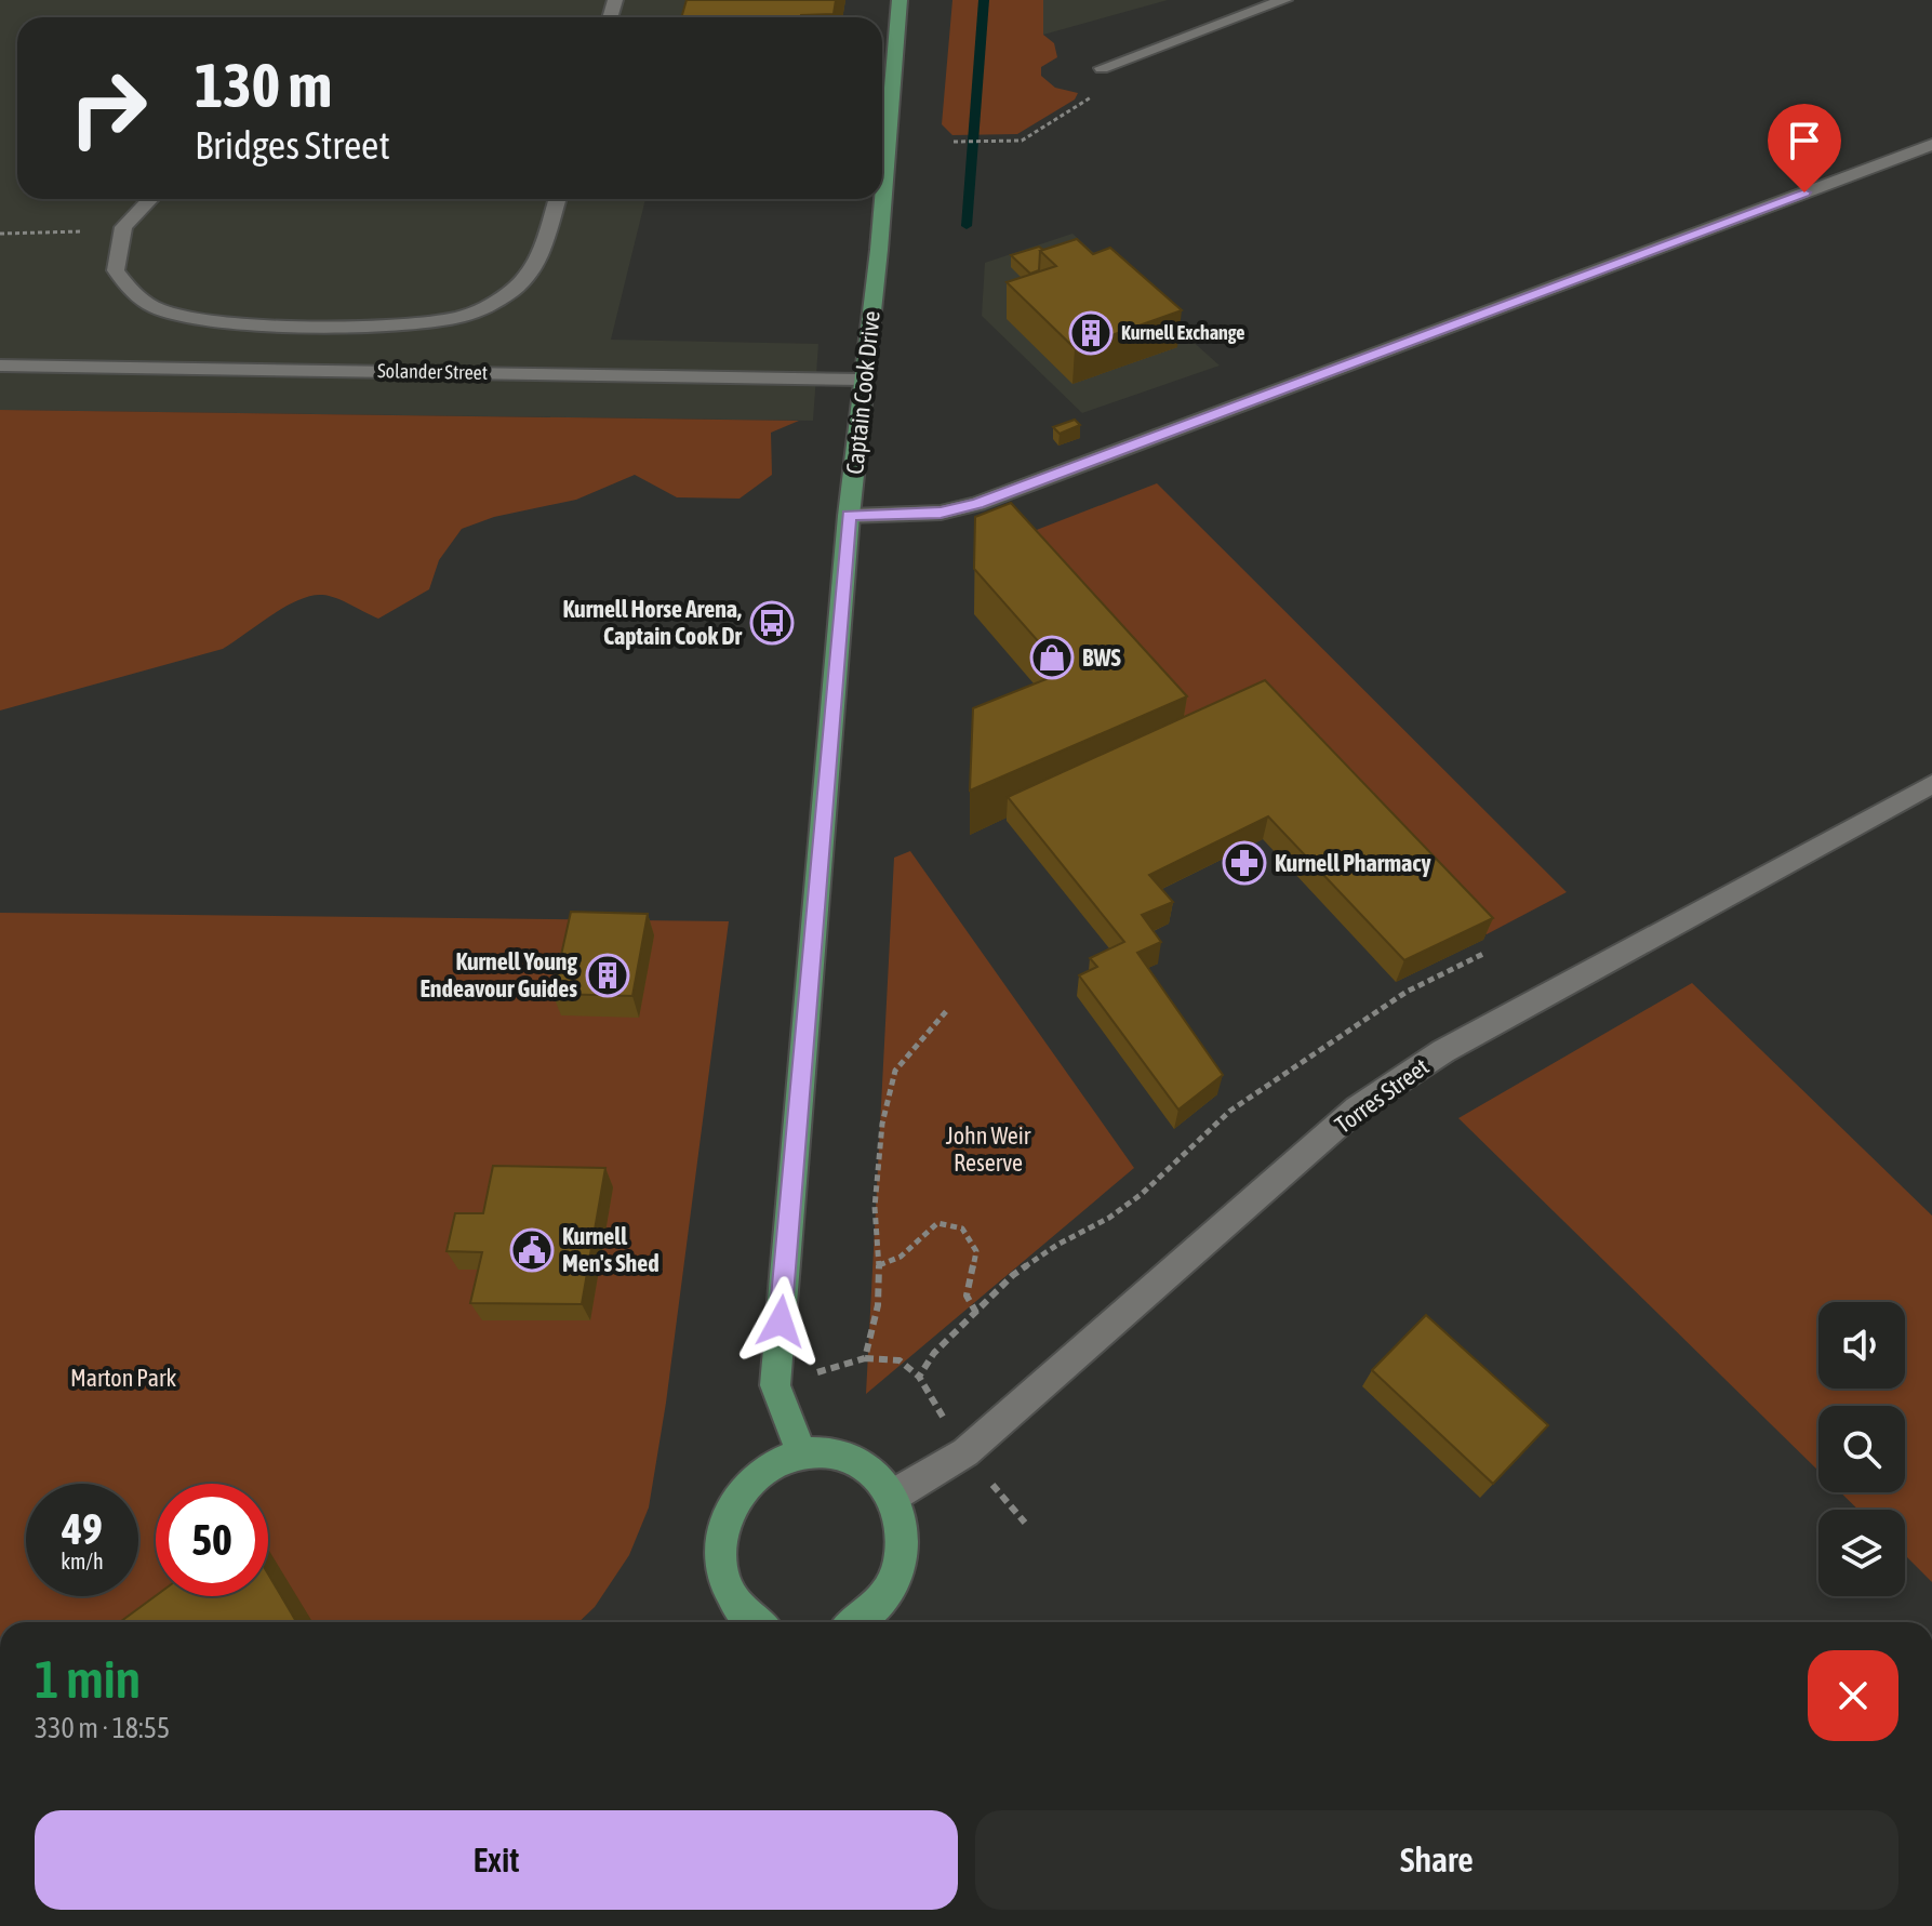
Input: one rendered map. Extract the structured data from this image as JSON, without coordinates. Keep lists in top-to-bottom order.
{
  "streets": {
    "main road": ["Captain Cook Drive"],
    "street": ["Solander Street", "Torres Street"]
  },
  "crossings": [
    ["Solander Street", "Captain Cook Drive"]
  ],
  "parks": ["John Weir Reserve", "Marton Park"],
  "places": {
    "building": ["Kurnell Exchange", "Kurnell Young Endeavour Guides"],
    "bus stop": ["Kurnell Horse Arena, Captain Cook Dr"],
    "shop": ["BWS"],
    "pharmacy": ["Kurnell Pharmacy"],
    "public building": ["Kurnell Men's Shed"]
  },
  "page": {
    "turn": ["130 m", "Bridges Street"],
    "speed": "49 km/h",
    "limit": "50",
    "heading": ["1 min", "330 m · 18:55"],
    "buttons": ["Exit", "Share"]
  }
}
